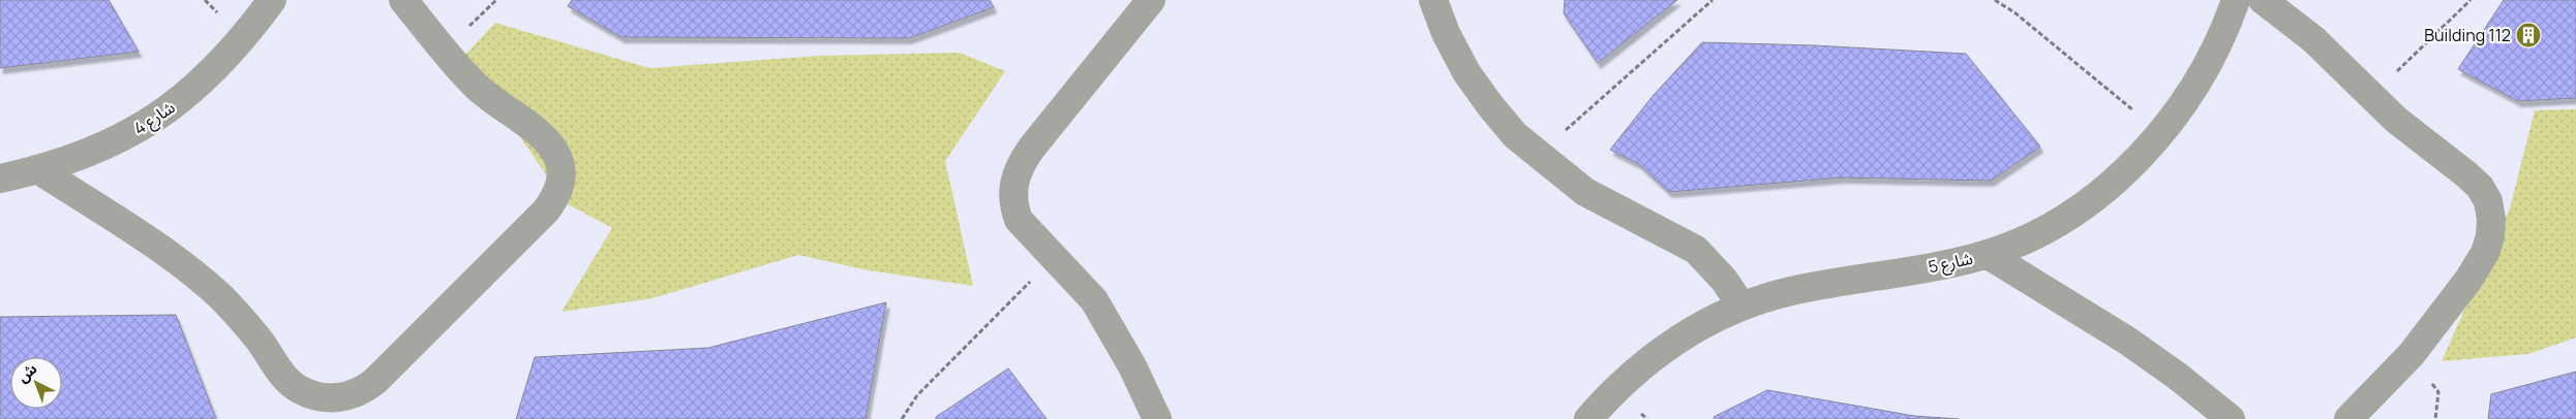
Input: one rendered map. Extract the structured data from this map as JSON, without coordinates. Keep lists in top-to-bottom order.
{
  "streets": {
    "street": ["شارع 4", "شارع 5"]
  },
  "places": {
    "building": ["Building 112"]
  },
  "north": "top left"
}
